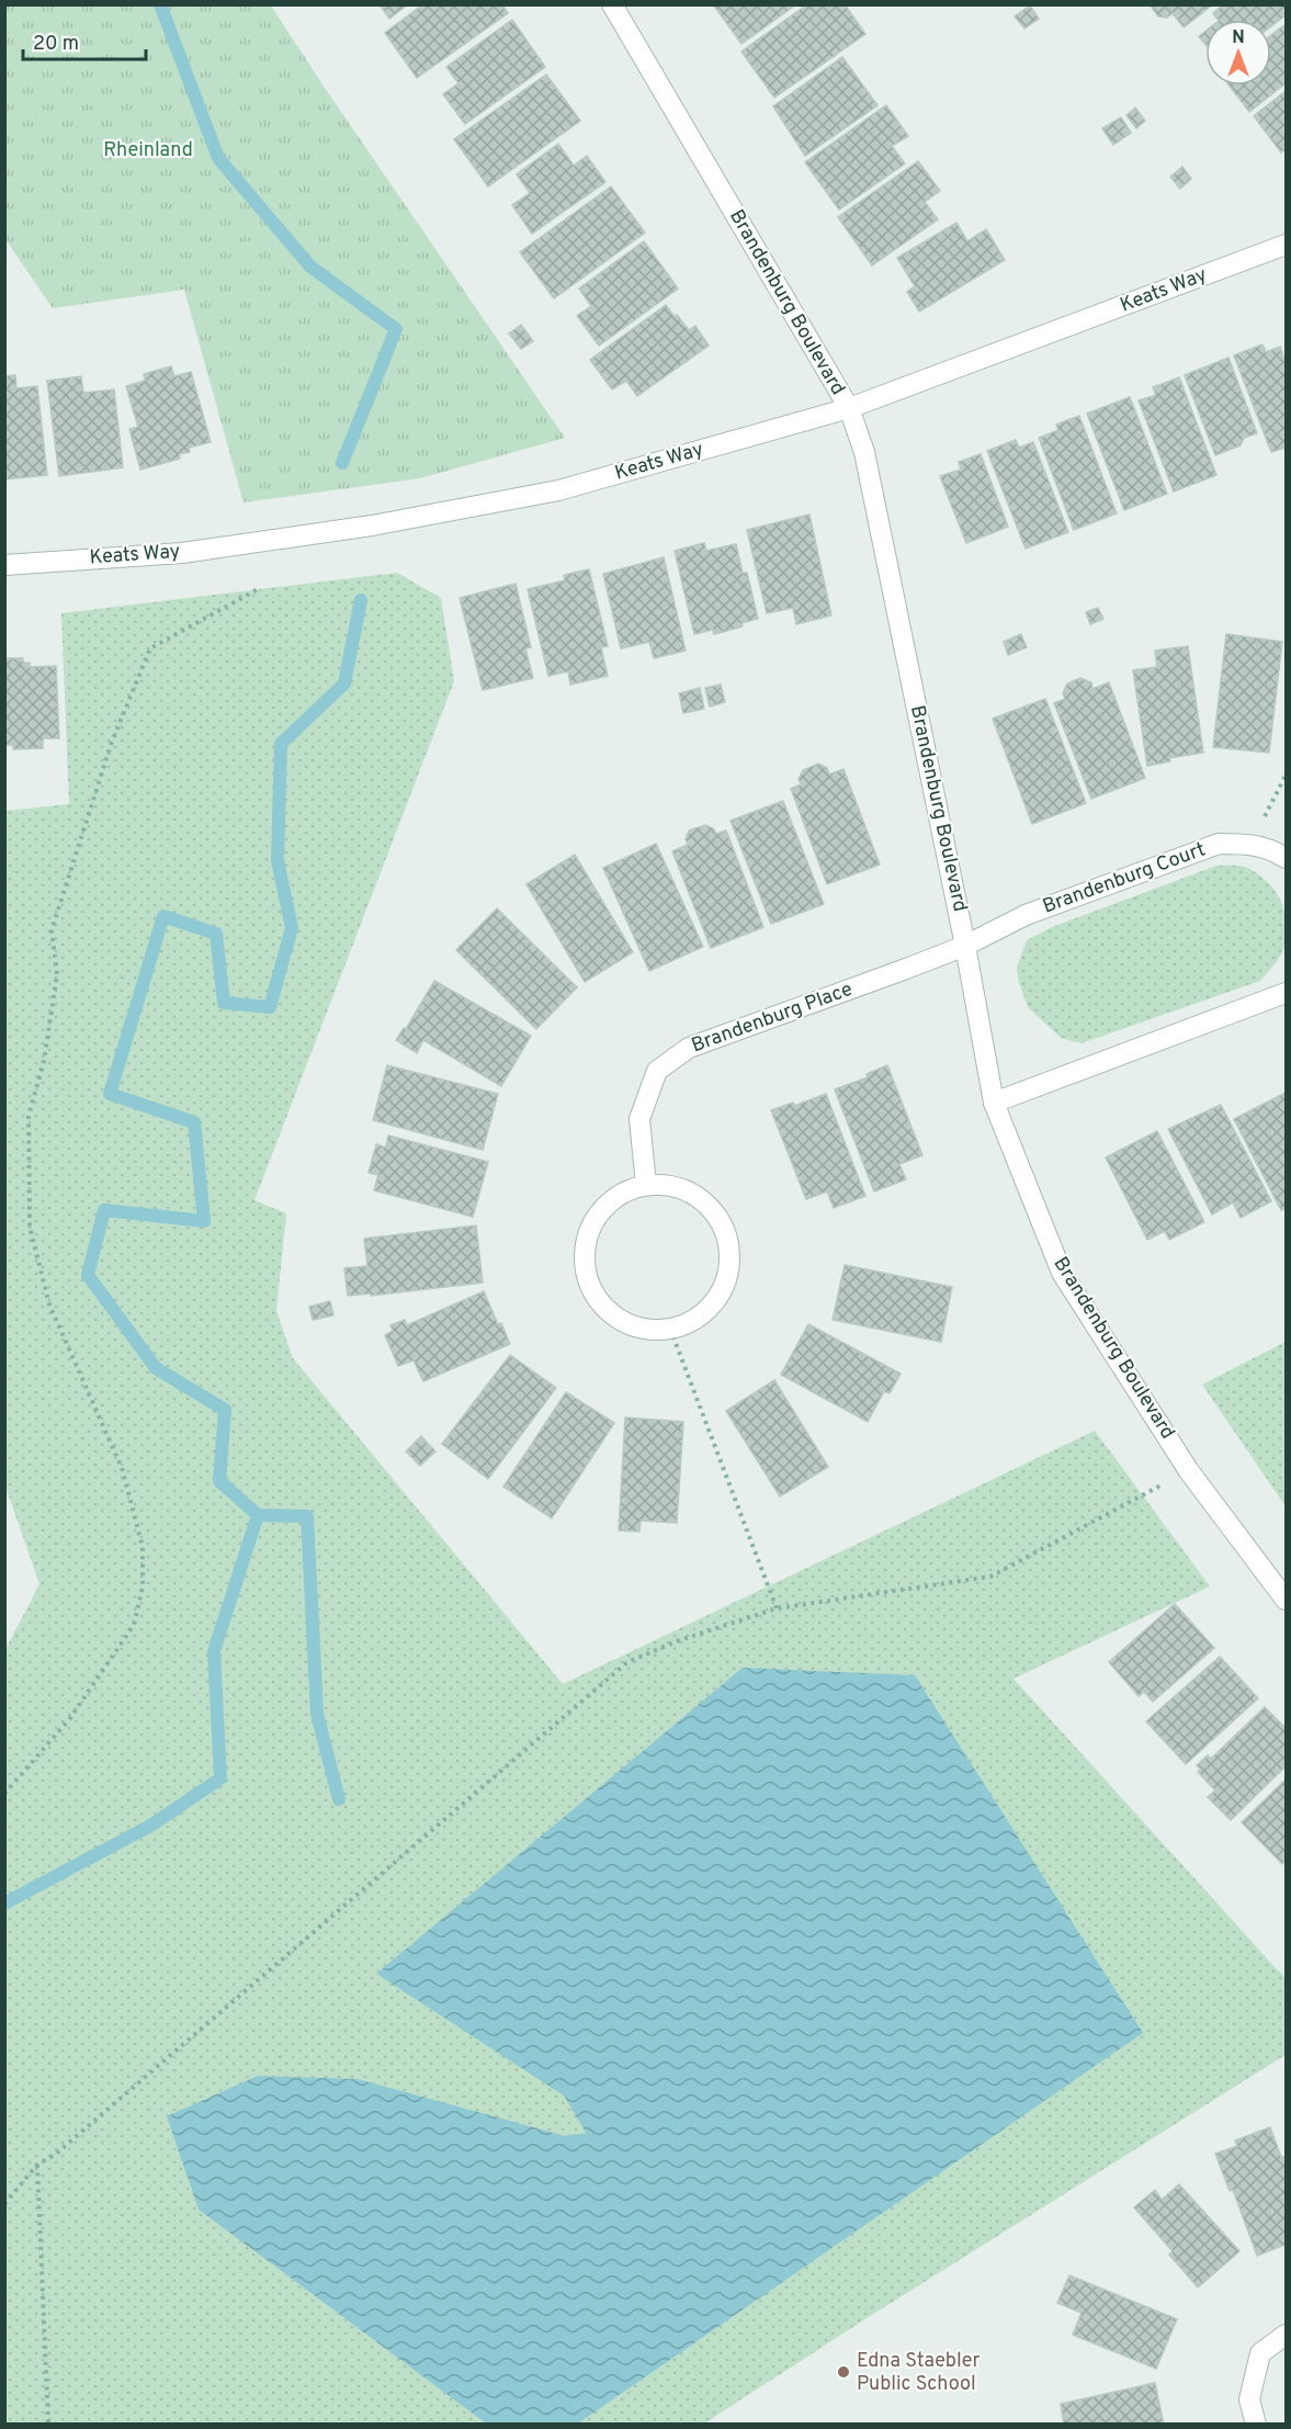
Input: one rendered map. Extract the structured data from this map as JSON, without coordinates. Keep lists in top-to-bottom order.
{
  "streets": {
    "street": [
      "Keats Way",
      "Brandenburg Boulevard",
      "Brandenburg Court",
      "Brandenburg Place"
    ]
  },
  "crossings": [
    ["Keats Way", "Brandenburg Boulevard"],
    ["Brandenburg Boulevard", "Brandenburg Court"],
    ["Brandenburg Boulevard", "Brandenburg Place"],
    ["Brandenburg Court", "Brandenburg Place"]
  ],
  "parks": ["Rheinland"],
  "places": ["Edna Staebler Public School"],
  "scale_bar": "20 m",
  "north": "top"
}
